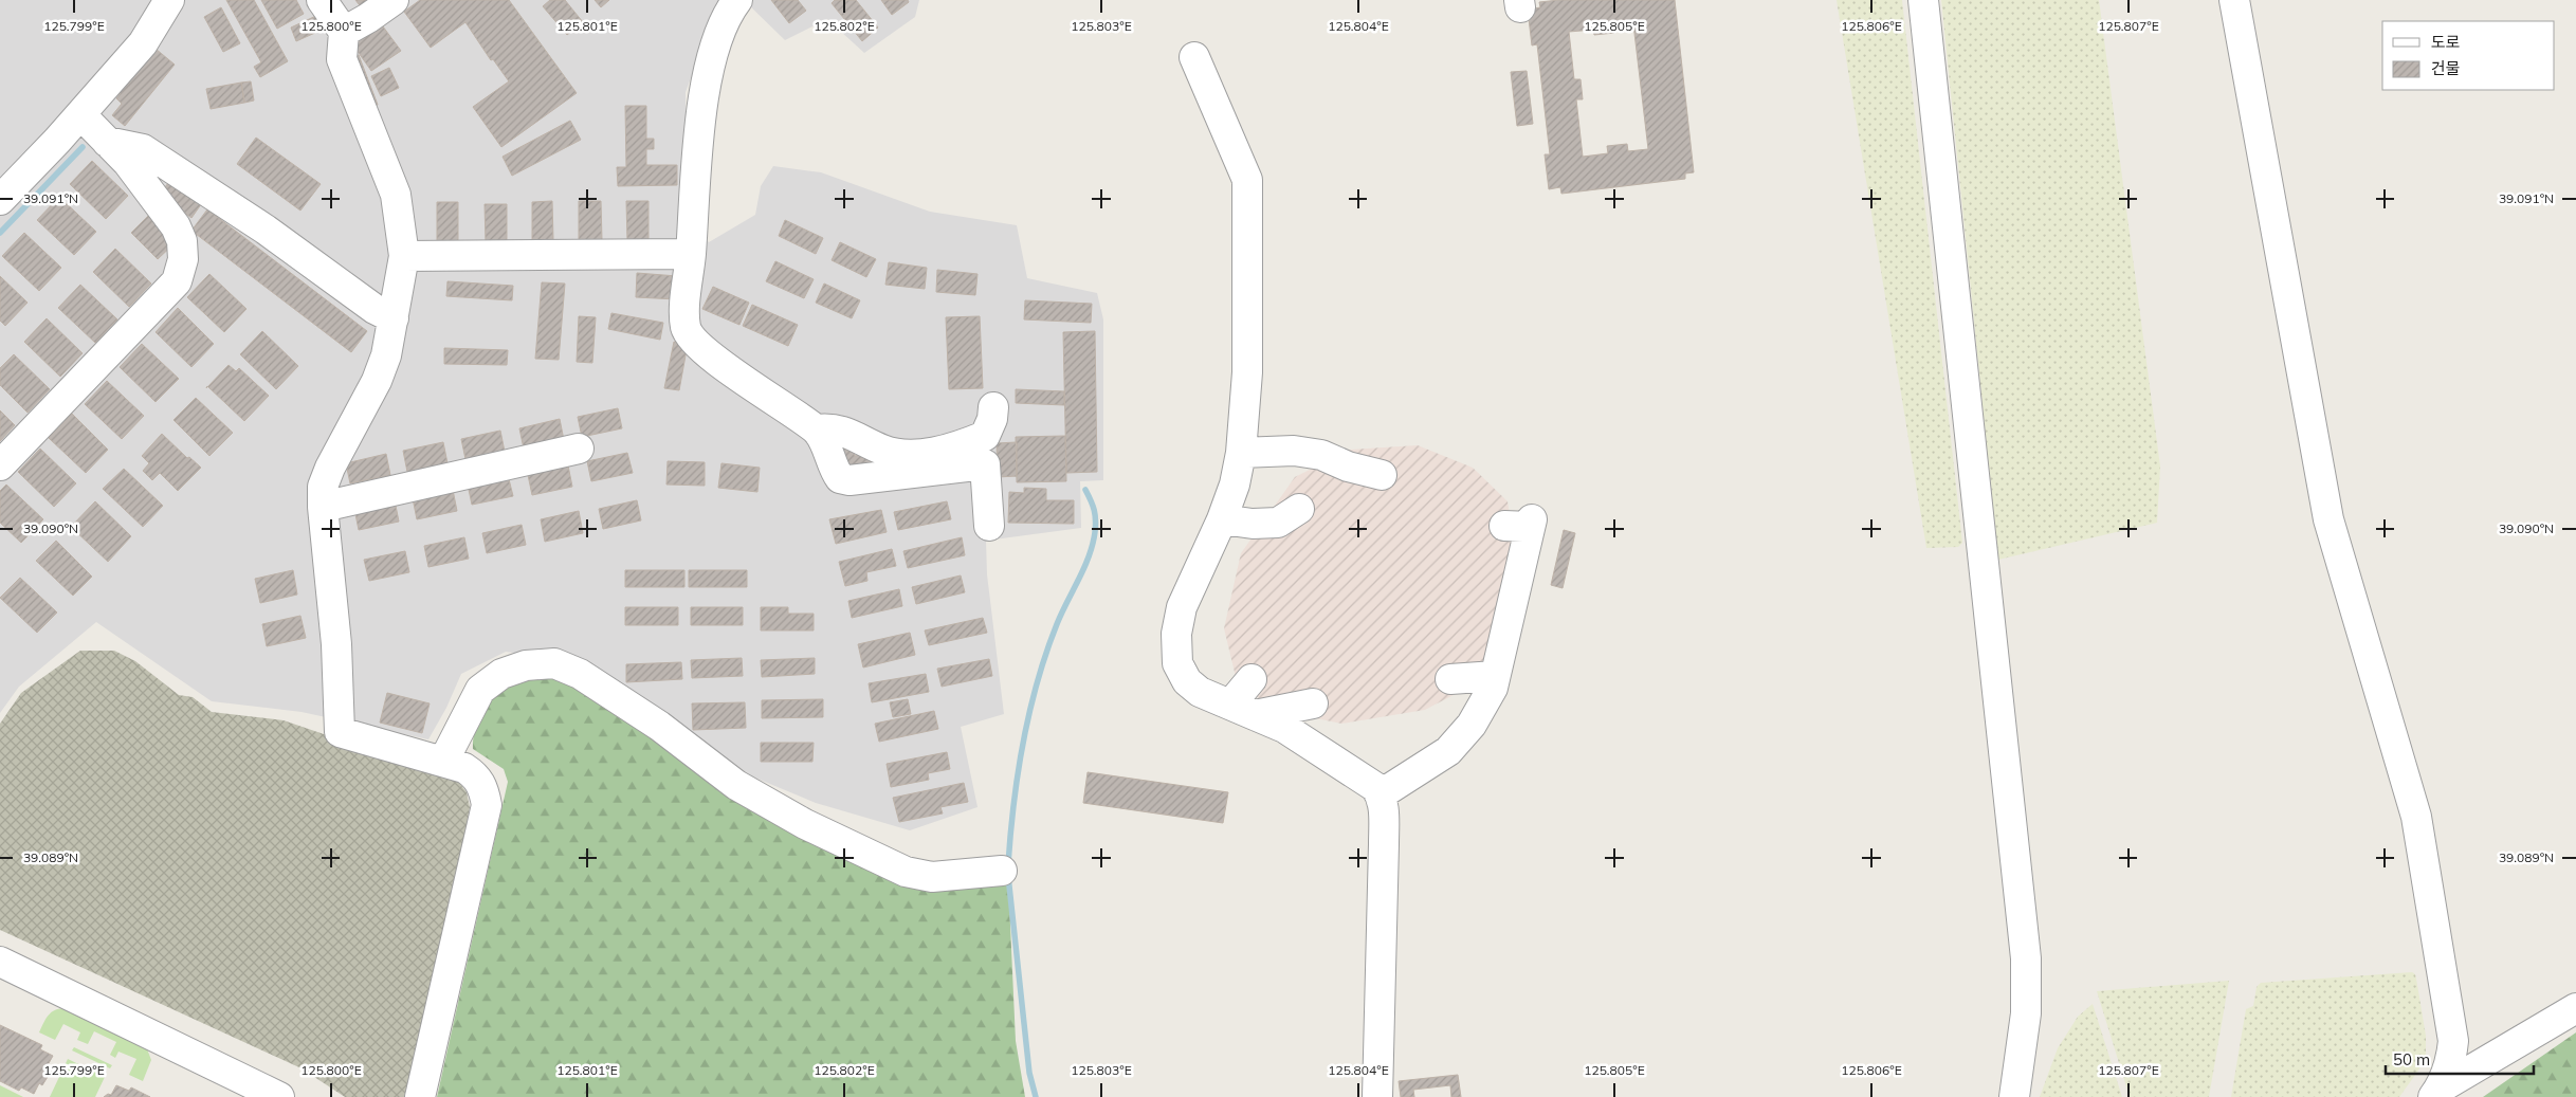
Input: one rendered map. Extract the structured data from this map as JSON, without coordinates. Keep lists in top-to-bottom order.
{
  "legend": ["도로", "건물"],
  "scale_bar": "50 m",
  "coordinates": [
    "125.799°E",
    "125.800°E",
    "125.801°E",
    "125.802°E",
    "125.803°E",
    "125.804°E",
    "125.805°E",
    "125.806°E",
    "125.807°E",
    "39.091°N",
    "39.090°N",
    "39.089°N"
  ]
}
